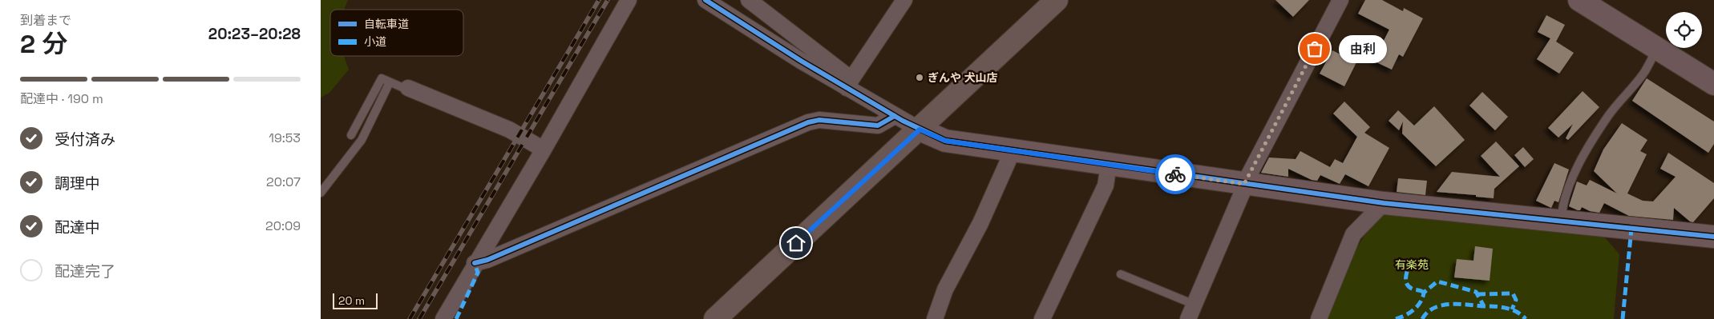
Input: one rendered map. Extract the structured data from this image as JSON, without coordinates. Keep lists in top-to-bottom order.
{
  "parks": ["有楽苑"],
  "places": ["由利", "ぎんや 犬山店"],
  "legend": ["自転車道", "小道"],
  "scale_bar": "20 m",
  "page": {
    "heading": ["2 分", "到着まで", "20:23–20:28"],
    "bubble": "由利",
    "bar": "配達中 · 190 m",
    "list": [
      ["受付済み", "19:53"],
      ["調理中", "20:07"],
      ["配達中", "20:09"],
      "配達完了"
    ],
    "scale": "20 m"
  }
}
